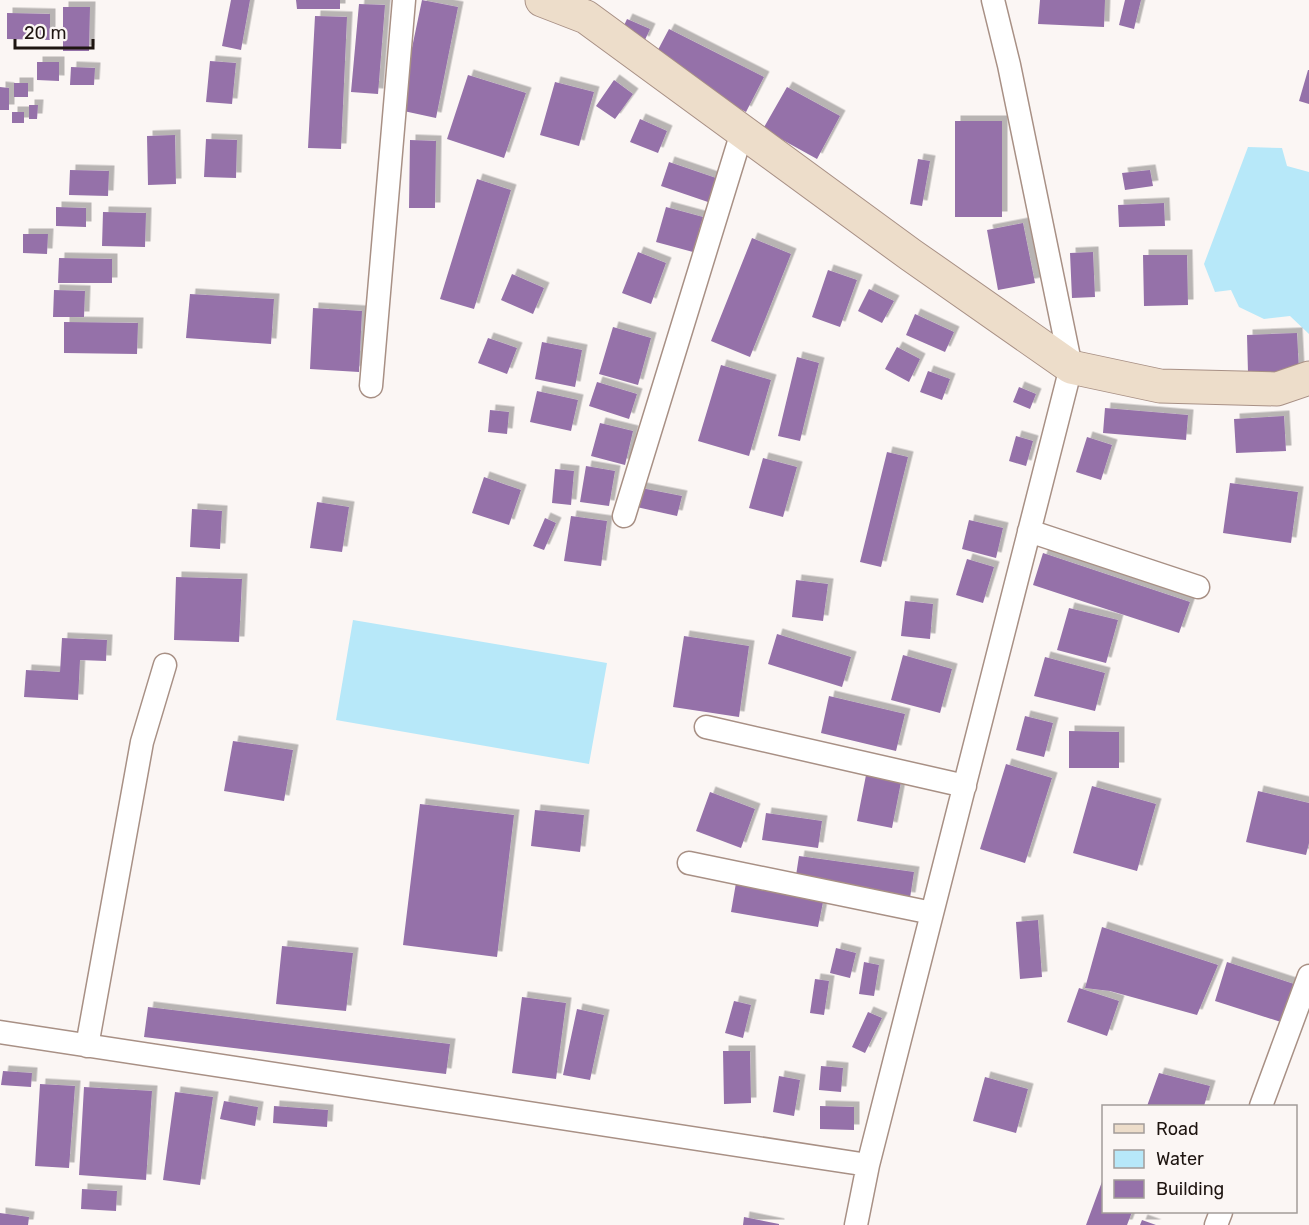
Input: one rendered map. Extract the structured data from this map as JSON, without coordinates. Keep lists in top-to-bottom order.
{
  "legend": ["Road", "Water", "Building"],
  "scale_bar": "20 m"
}
